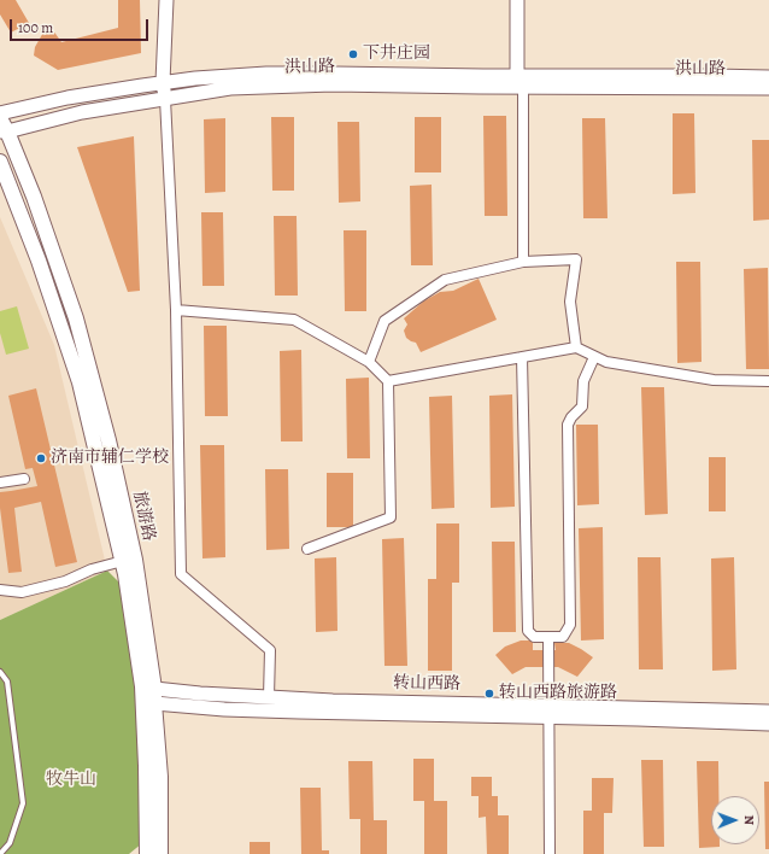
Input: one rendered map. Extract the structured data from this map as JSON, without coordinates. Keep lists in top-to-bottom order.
{
  "streets": {
    "main road": ["洪山路", "旅游路", "转山西路"]
  },
  "crossings": [
    ["洪山路", "旅游路"],
    ["旅游路", "转山西路"]
  ],
  "parks": ["牧牛山"],
  "places": ["下井庄园", "济南市辅仁学校", "转山西路旅游路"],
  "scale_bar": "100 m",
  "north": "right"
}
